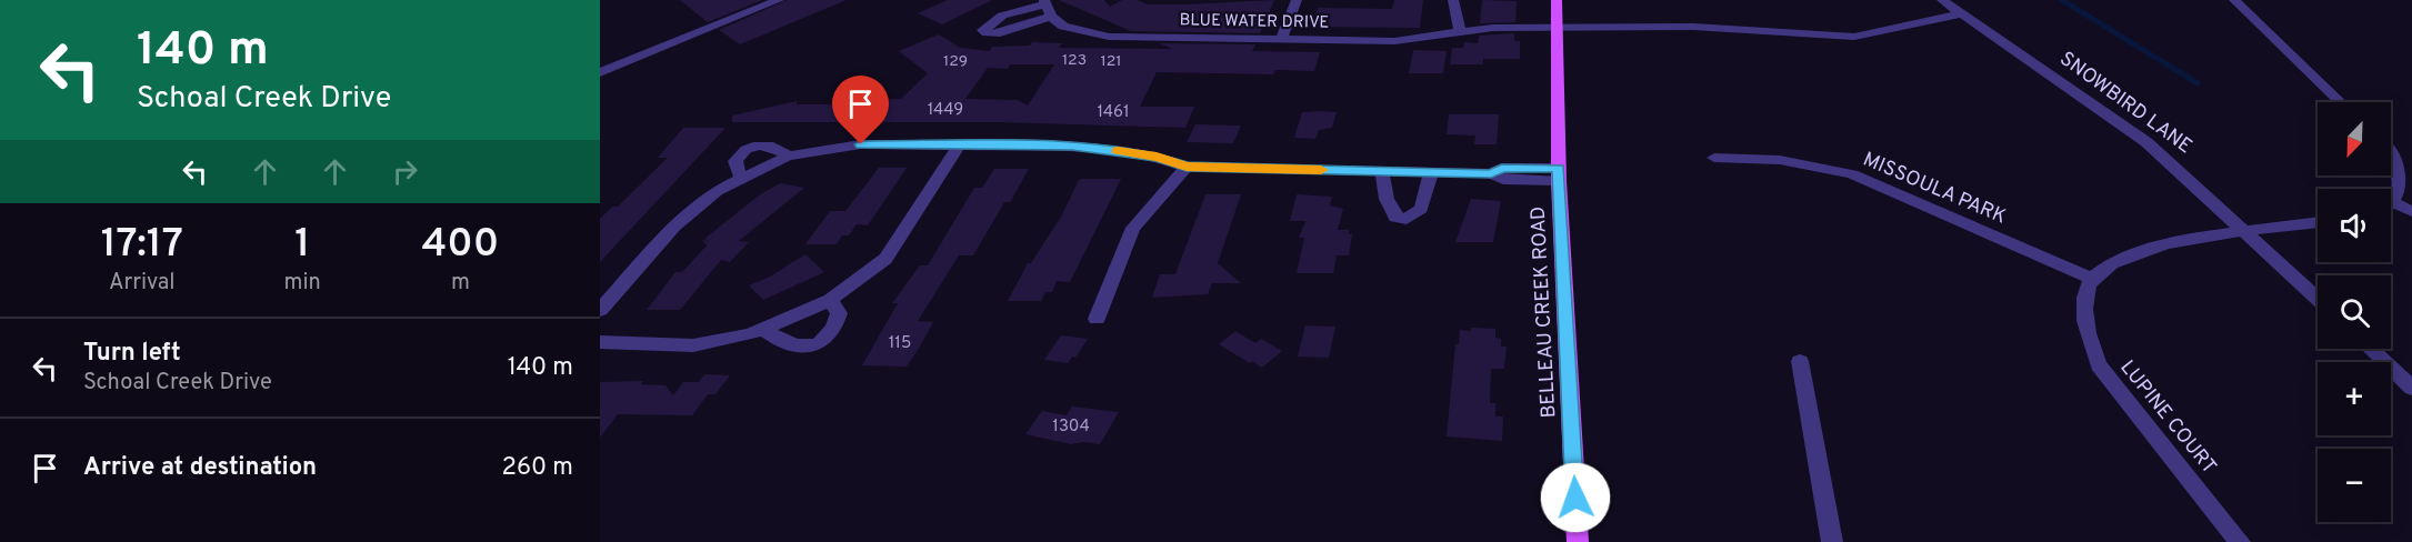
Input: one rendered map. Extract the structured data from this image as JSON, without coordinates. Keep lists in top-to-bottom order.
{
  "streets": {
    "main road": ["BELLEAU CREEK ROAD"],
    "street": [
      "BLUE WATER DRIVE",
      "SNOWBIRD LANE",
      "MISSOULA PARK",
      "LUPINE COURT"
    ]
  },
  "crossings": [
    ["BLUE WATER DRIVE", "SNOWBIRD LANE"],
    ["BLUE WATER DRIVE", "BELLEAU CREEK ROAD"],
    ["MISSOULA PARK", "LUPINE COURT"]
  ],
  "house_numbers": [
    "123",
    "129",
    "121",
    "1449",
    "1461",
    "115",
    "1304"
  ],
  "north": "bottom left",
  "page": {
    "turn": ["140 m", "Schoal Creek Drive"],
    "map_buttons": ["+", "−"],
    "eta": [
      "17:17",
      "Arrival",
      "1",
      "min",
      "400",
      "m"
    ],
    "list": [
      {
        "name": "Turn left",
        "note": "Schoal Creek Drive",
        "value": "140 m"
      },
      {
        "name": "Arrive at destination",
        "value": "260 m"
      }
    ]
  }
}
